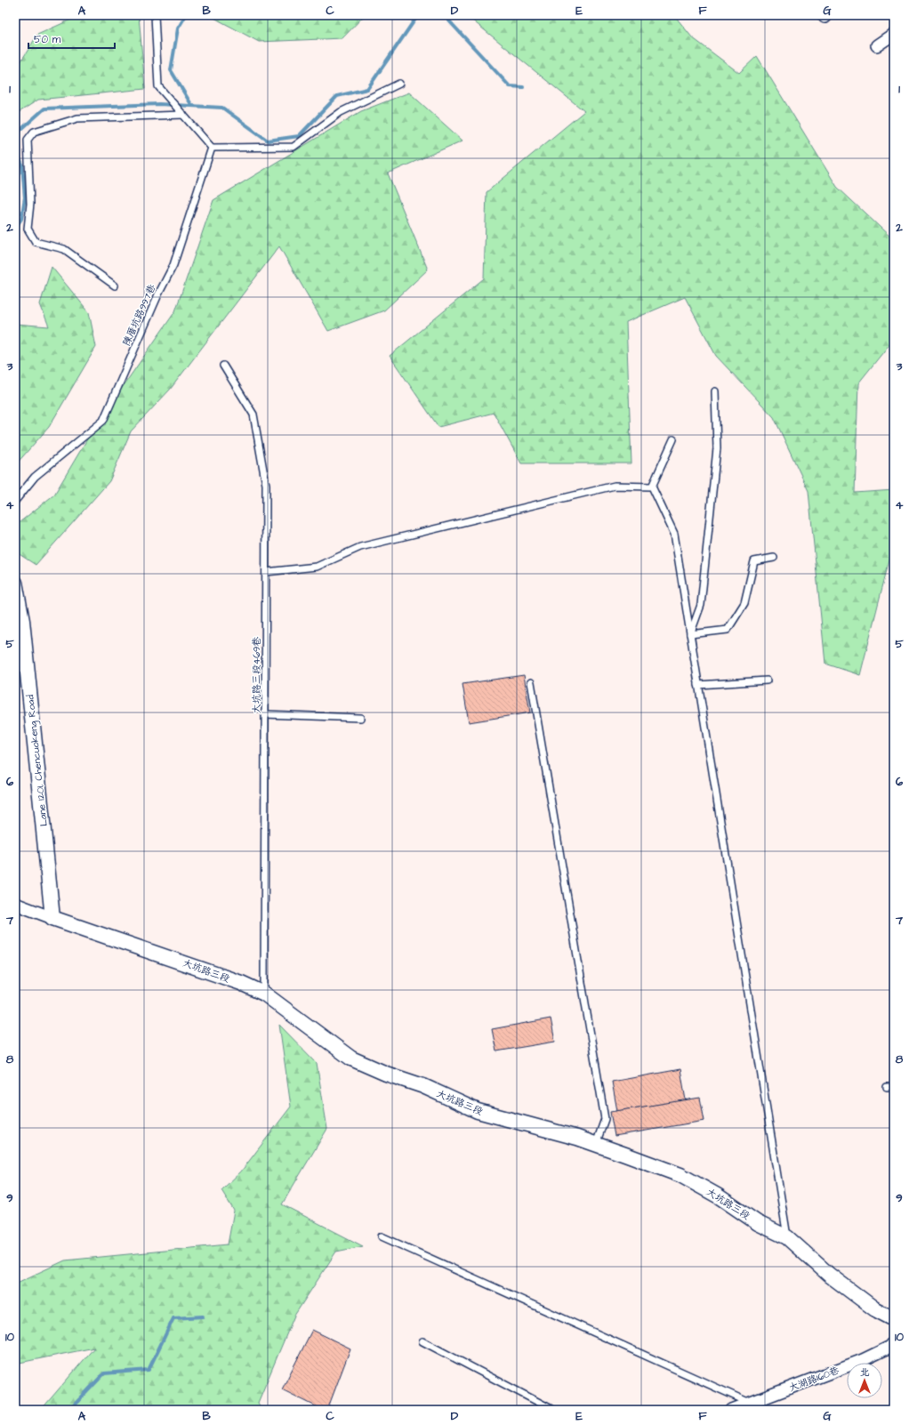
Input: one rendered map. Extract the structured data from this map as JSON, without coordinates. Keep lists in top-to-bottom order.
{
  "streets": {
    "street": ["Lane 1201, Chencuokeng Road", "大坑路三段", "大湖路160巷"],
    "lane": ["陳厝坑路997巷", "大坑路三段469巷"]
  },
  "crossings": [
    ["大坑路三段469巷", "大坑路三段"],
    ["Lane 1201, Chencuokeng Road", "大坑路三段"]
  ],
  "scale_bar": "50 m",
  "north": "top",
  "grid": {
    "columns": [
      "A",
      "B",
      "C",
      "D",
      "E",
      "F",
      "G"
    ],
    "rows": [
      "1",
      "2",
      "3",
      "4",
      "5",
      "6",
      "7",
      "8",
      "9",
      "10"
    ]
  }
}
